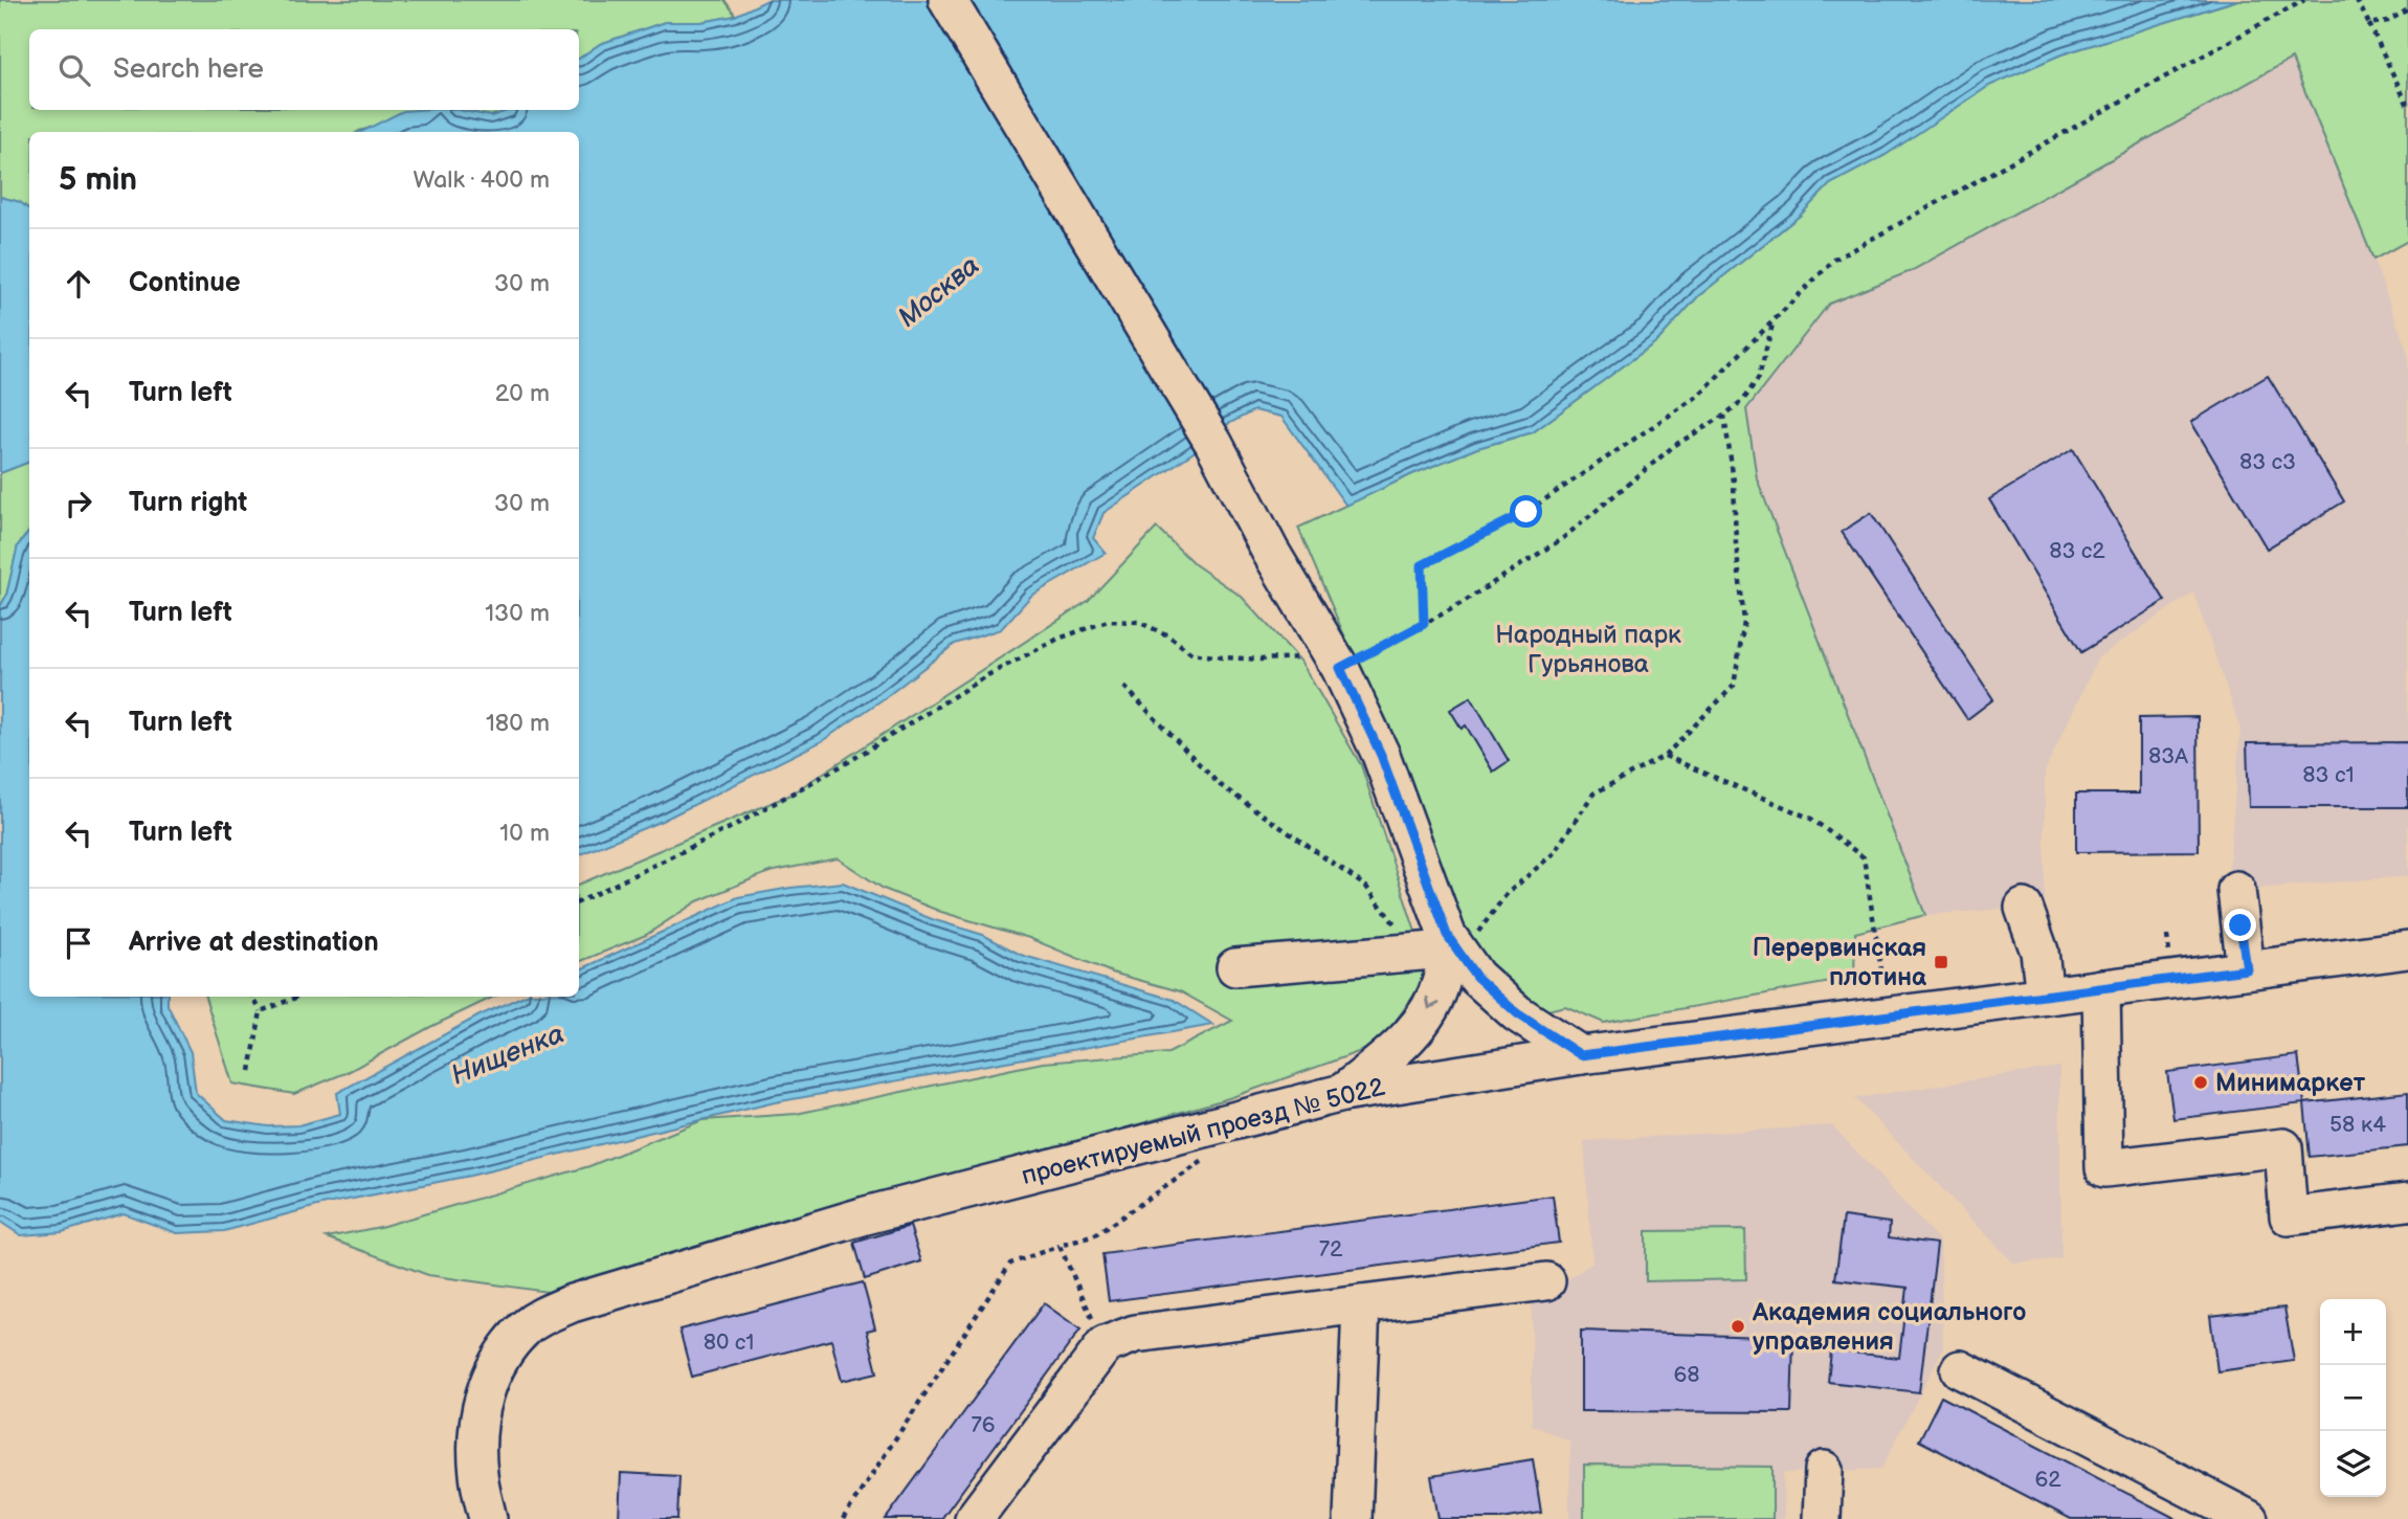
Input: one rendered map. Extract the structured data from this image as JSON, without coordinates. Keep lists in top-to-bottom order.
{
  "streets": {
    "street": ["проектируемый проезд № 5022"]
  },
  "water": ["Москва", "Нищенка"],
  "parks": ["Народный парк Гурьянова"],
  "places": {
    "transit": ["Перервинская плотина"],
    "other": ["Минимаркет", "Академия социального управления"]
  },
  "house_numbers": [
    "83 с3",
    "83 с2",
    "83А",
    "83 с1",
    "58 к4",
    "72",
    "80 с1",
    "68",
    "76",
    "62"
  ],
  "page": {
    "search": "Search here",
    "heading": ["5 min", "Walk · 400 m"],
    "list": [
      ["Continue", "30 m"],
      ["Turn left", "20 m"],
      ["Turn right", "30 m"],
      ["Turn left", "130 m"],
      ["Turn left", "180 m"],
      ["Turn left", "10 m"],
      "Arrive at destination"
    ],
    "map_buttons": ["+", "−"]
  }
}
